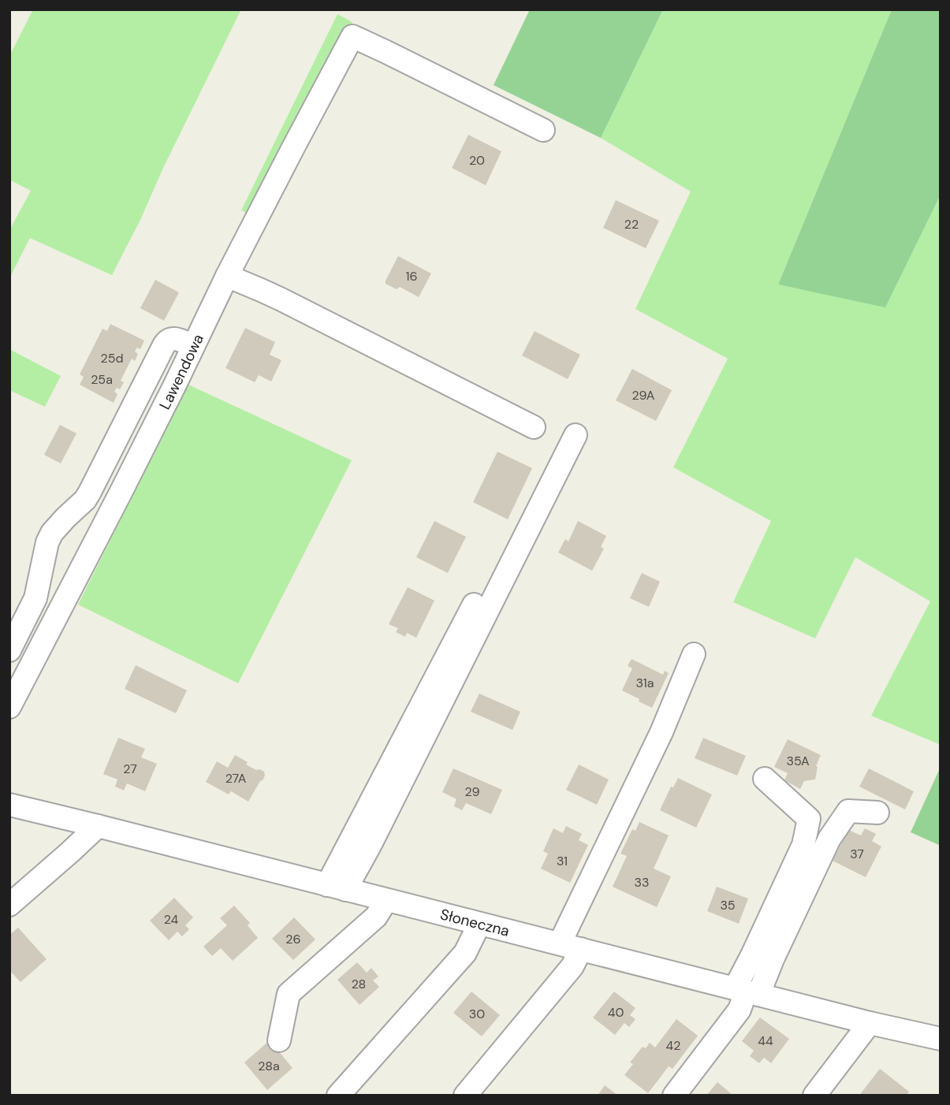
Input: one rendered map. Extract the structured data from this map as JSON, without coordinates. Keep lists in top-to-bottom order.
{
  "streets": {
    "street": ["Lawendowa", "Słoneczna"]
  },
  "house_numbers": [
    "20",
    "22",
    "16",
    "25d",
    "25a",
    "29A",
    "31a",
    "35A",
    "27",
    "27A",
    "29",
    "37",
    "31",
    "33",
    "35",
    "24",
    "26",
    "28",
    "40",
    "30",
    "44",
    "42",
    "28a"
  ]
}
